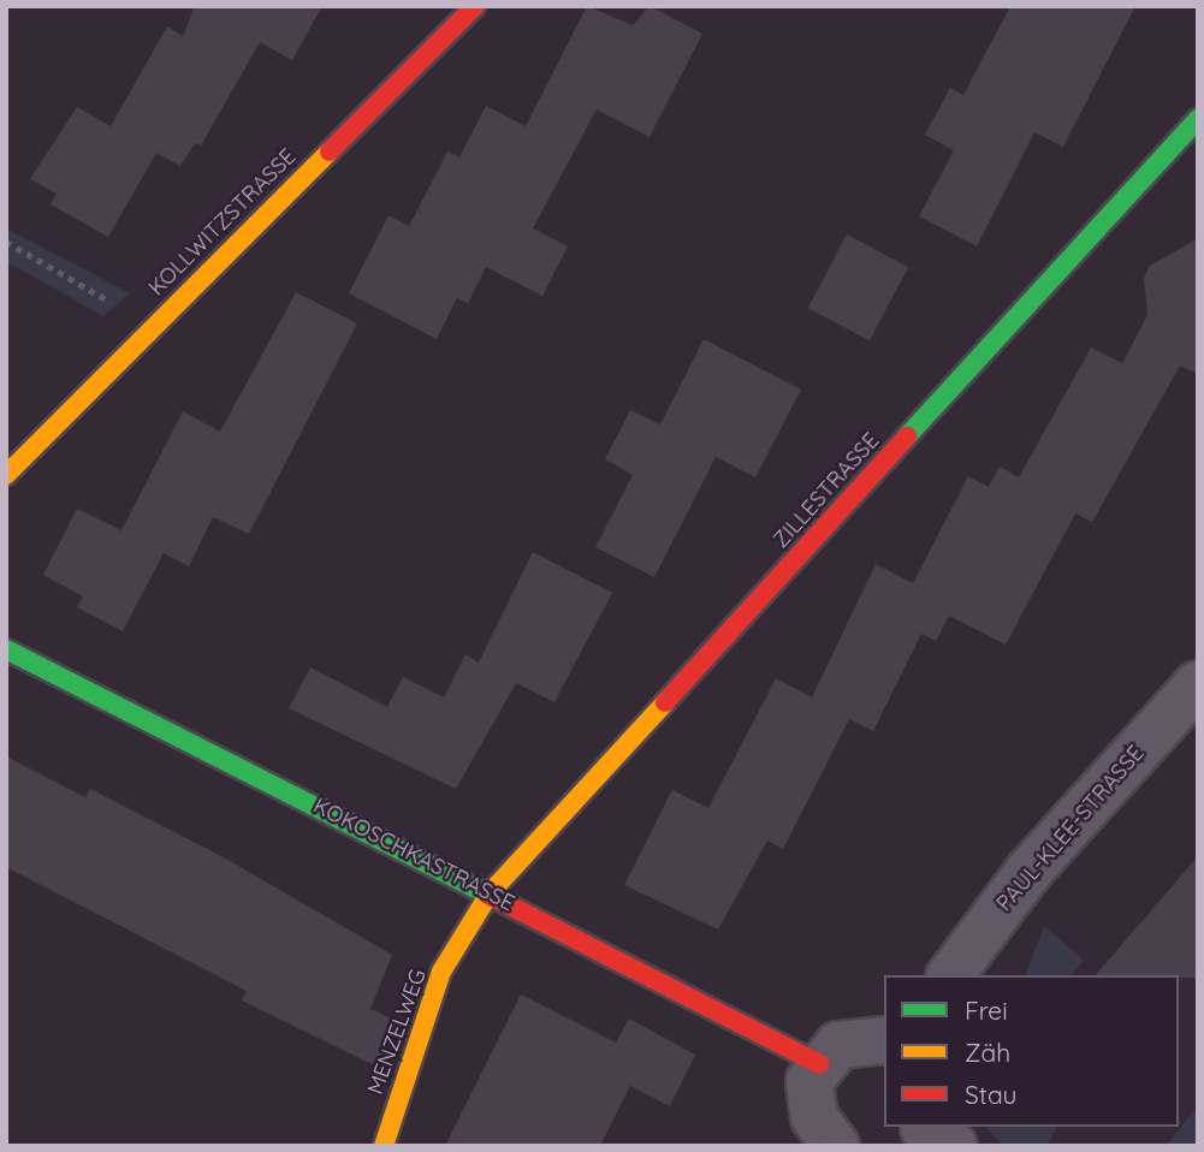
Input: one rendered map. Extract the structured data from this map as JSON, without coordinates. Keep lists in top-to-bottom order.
{
  "streets": {
    "street": [
      "KOLLWITZSTRASSE",
      "ZILLESTRASSE",
      "PAUL-KLEE-STRASSE",
      "KOKOSCHKASTRASSE",
      "MENZELWEG"
    ]
  },
  "crossings": [
    ["ZILLESTRASSE", "KOKOSCHKASTRASSE"],
    ["ZILLESTRASSE", "MENZELWEG"],
    ["KOKOSCHKASTRASSE", "MENZELWEG"]
  ],
  "legend": ["Frei", "Zäh", "Stau"]
}
